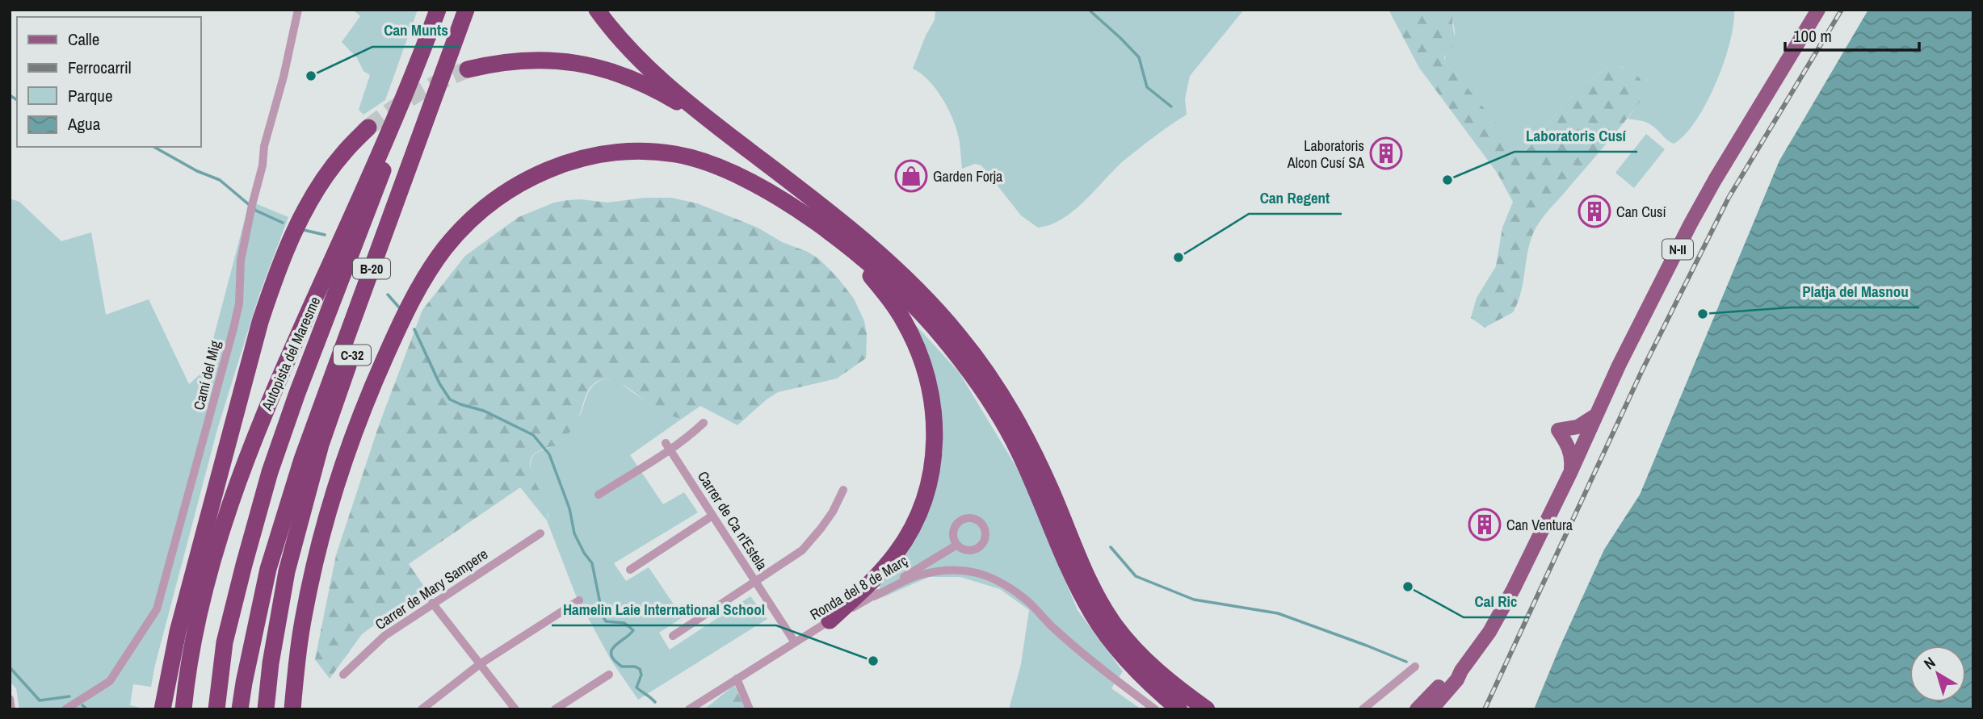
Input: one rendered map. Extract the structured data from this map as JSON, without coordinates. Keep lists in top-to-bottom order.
{
  "streets": {
    "highway": ["B-20", "Autopista del Maresme", "C-32"],
    "main road": ["N-II"],
    "street": [
      "Camí del Mig",
      "Carrer de Ca n'Estela",
      "Ronda del 8 de Març",
      "Carrer de Mary Sampere"
    ]
  },
  "crossings": [
    ["B-20", "Autopista del Maresme"],
    ["Carrer de Ca n'Estela", "Ronda del 8 de Març"]
  ],
  "places": {
    "other": [
      "Can Munts",
      "Laboratoris Cusí",
      "Can Regent",
      "Platja del Masnou",
      "Cal Ric",
      "Hamelin Laie International School"
    ],
    "building": ["Laboratoris Alcon Cusí SA", "Can Cusí", "Can Ventura"],
    "shop": ["Garden Forja"]
  },
  "legend": [
    "Calle",
    "Ferrocarril",
    "Parque",
    "Agua"
  ],
  "scale_bar": "100 m",
  "north": "top left"
}
